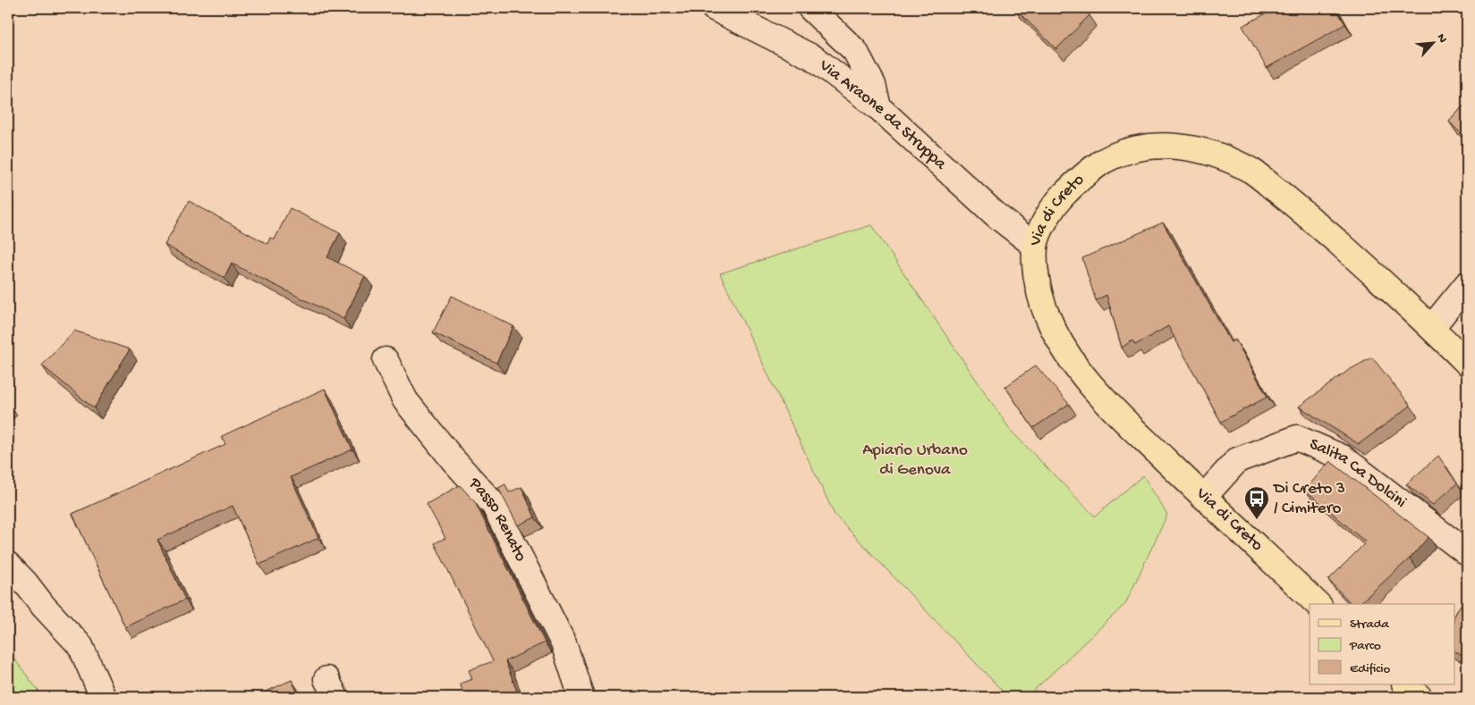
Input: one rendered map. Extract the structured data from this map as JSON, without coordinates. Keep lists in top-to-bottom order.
{
  "streets": {
    "main road": ["Via di Creto"],
    "street": ["Via Araone da Struppa", "Salita Ca Dolcini", "Passo Renato"]
  },
  "crossings": [
    ["Via Araone da Struppa", "Via di Creto"],
    ["Via di Creto", "Salita Ca Dolcini"]
  ],
  "parks": ["Apiario Urbano di Genova"],
  "places": {
    "bus stop": ["Di Creto 3 / Cimitero"]
  },
  "legend": ["Strada", "Parco", "Edificio"],
  "north": "top right"
}
